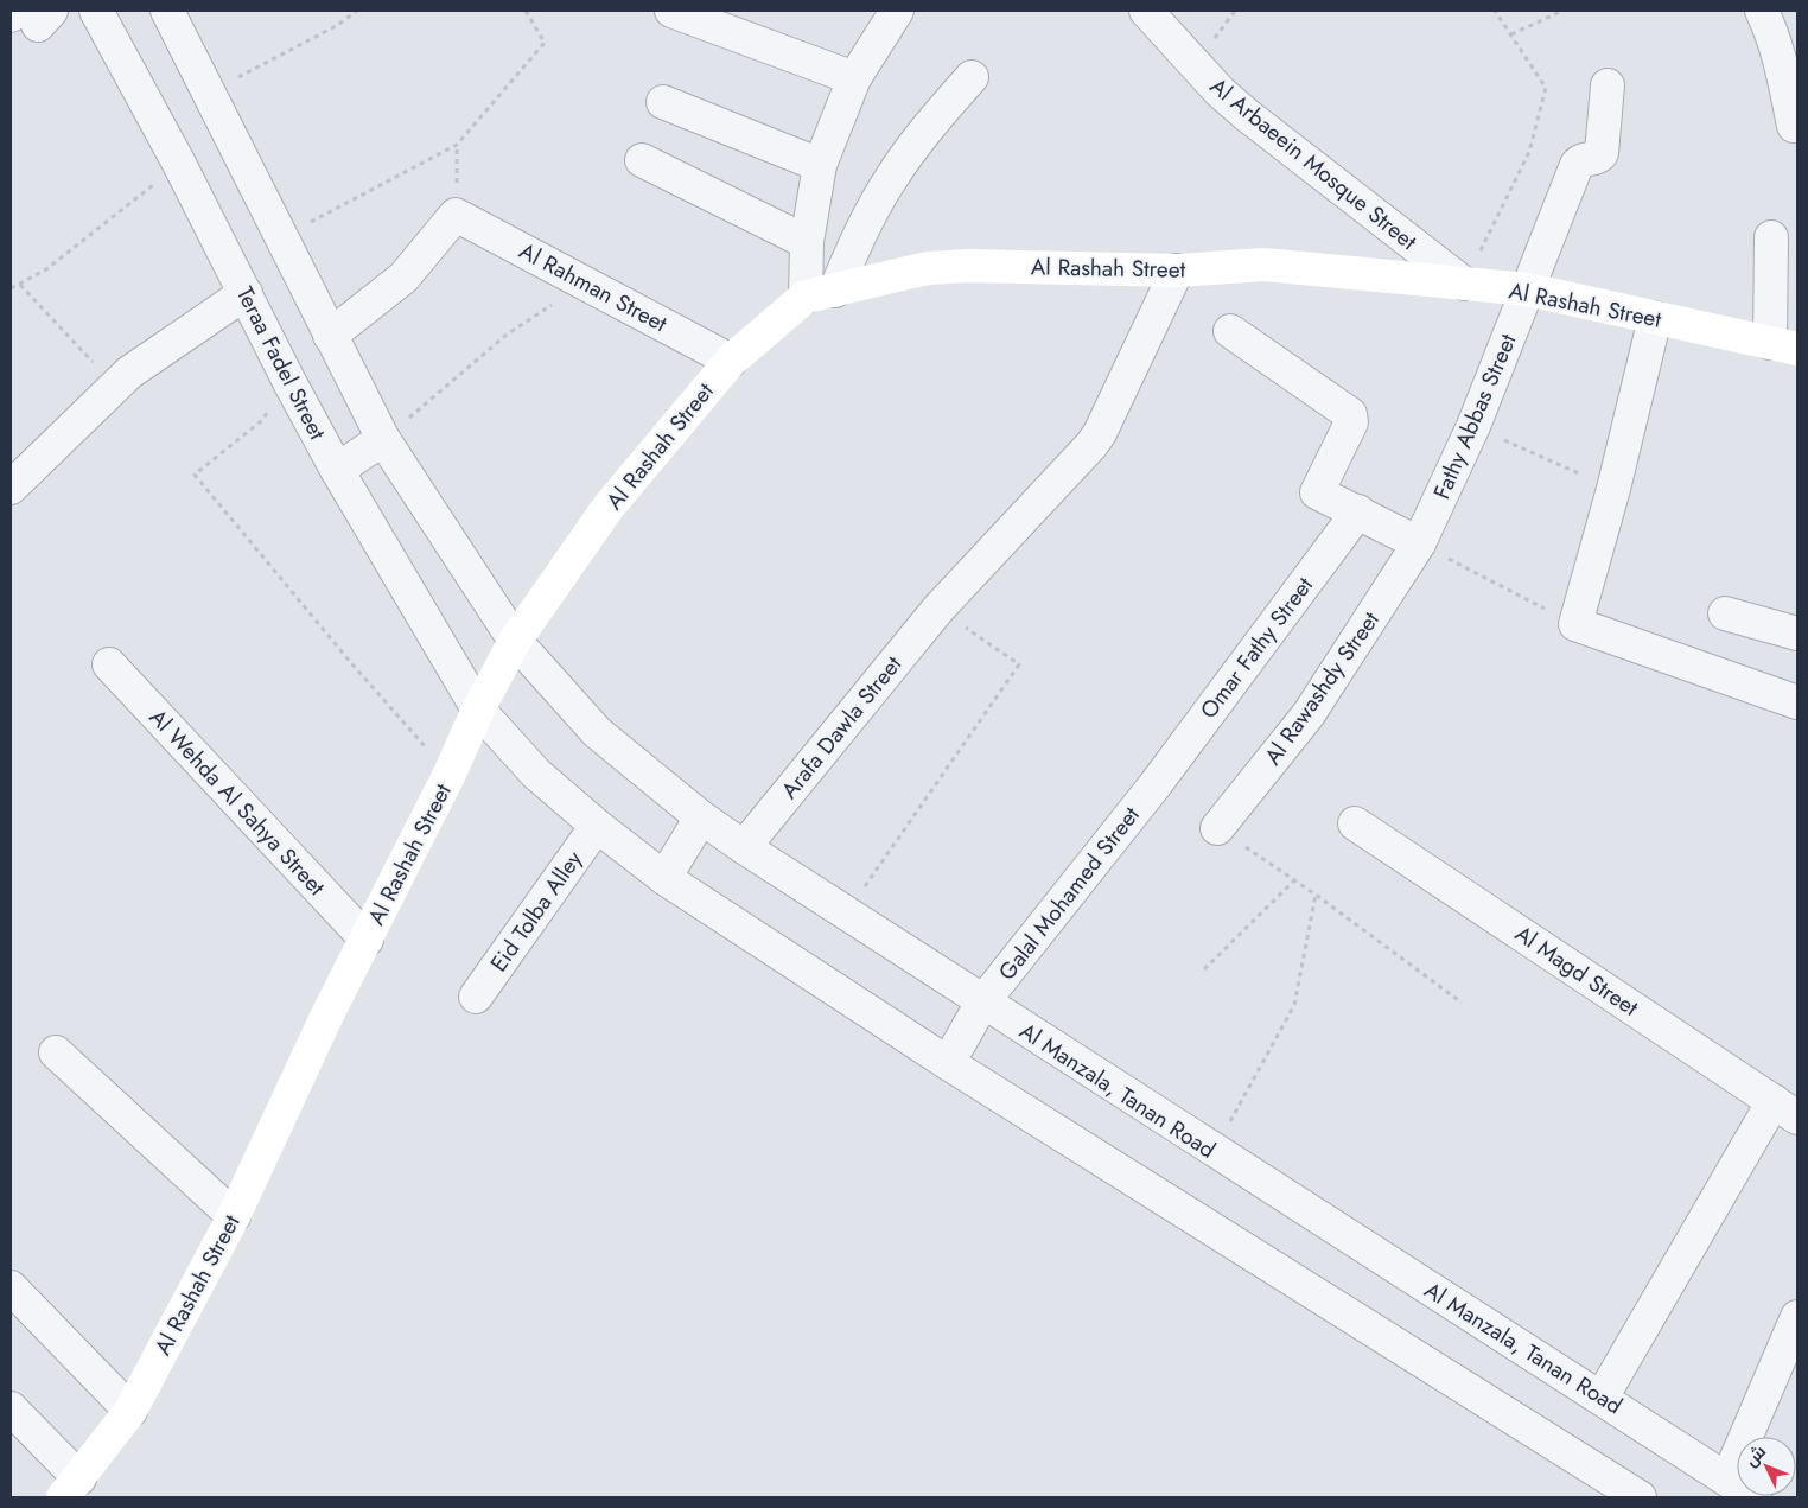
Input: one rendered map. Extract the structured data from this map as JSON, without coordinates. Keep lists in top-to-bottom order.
{
  "streets": {
    "main road": ["Al Rashah Street"],
    "street": [
      "Al Arbaeein Mosque Street",
      "Al Rahman Street",
      "Teraa Fadel Street",
      "Fathy Abbas Street",
      "Omar Fathy Street",
      "Al Rawashdy Street",
      "Arafa Dawla Street",
      "Al Wehda Al Sahya Street",
      "Galal Mohamed Street",
      "Eid Tolba Alley",
      "Al Magd Street",
      "Al Manzala, Tanan Road"
    ]
  },
  "crossings": [
    ["Al Arbaeein Mosque Street", "Al Rashah Street"],
    ["Al Rashah Street", "Al Rahman Street"],
    ["Al Rashah Street", "Teraa Fadel Street"],
    ["Al Rashah Street", "Fathy Abbas Street"],
    ["Al Rashah Street", "Arafa Dawla Street"],
    ["Al Rashah Street", "Al Wehda Al Sahya Street"],
    ["Al Rashah Street", "Al Manzala, Tanan Road"],
    ["Fathy Abbas Street", "Al Rawashdy Street"],
    ["Omar Fathy Street", "Galal Mohamed Street"],
    ["Arafa Dawla Street", "Al Manzala, Tanan Road"],
    ["Galal Mohamed Street", "Al Manzala, Tanan Road"]
  ],
  "north": "top left"
}
